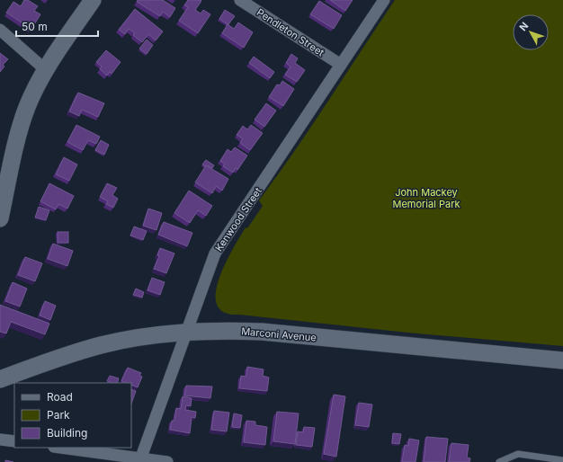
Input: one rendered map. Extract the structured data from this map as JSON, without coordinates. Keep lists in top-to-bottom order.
{
  "streets": {
    "main road": ["Marconi Avenue"],
    "street": ["Pendleton Street", "Kenwood Street"]
  },
  "crossings": [
    ["Pendleton Street", "Kenwood Street"],
    ["Kenwood Street", "Marconi Avenue"]
  ],
  "parks": ["John Mackey Memorial Park"],
  "legend": ["Road", "Park", "Building"],
  "scale_bar": "50 m",
  "north": "top left"
}
